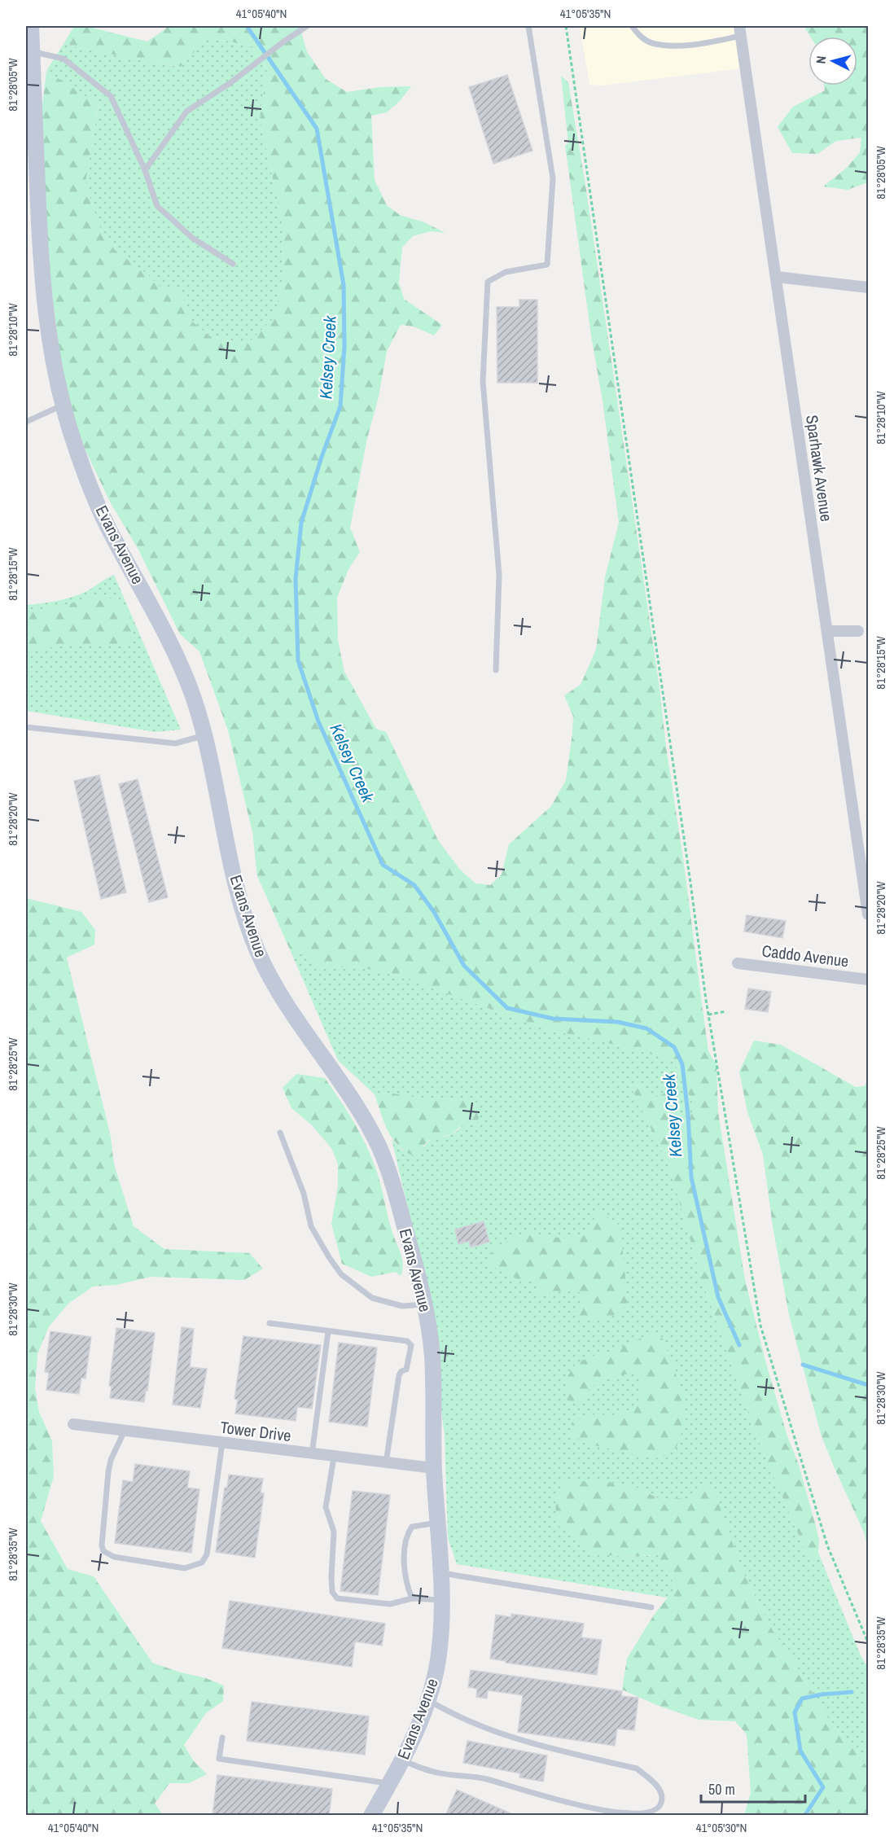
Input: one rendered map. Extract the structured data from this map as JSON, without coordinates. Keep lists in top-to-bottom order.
{
  "streets": {
    "street": [
      "Sparhawk Avenue",
      "Evans Avenue",
      "Caddo Avenue",
      "Tower Drive"
    ]
  },
  "crossings": [
    ["Evans Avenue", "Tower Drive"]
  ],
  "water": ["Kelsey Creek"],
  "scale_bar": "50 m",
  "north": "left",
  "coordinates": [
    "41°05'40\"N",
    "41°05'35\"N",
    "81°28'05\"W",
    "81°28'10\"W",
    "81°28'15\"W",
    "81°28'20\"W",
    "81°28'25\"W",
    "81°28'30\"W",
    "81°28'35\"W",
    "41°05'30\"N"
  ]
}
